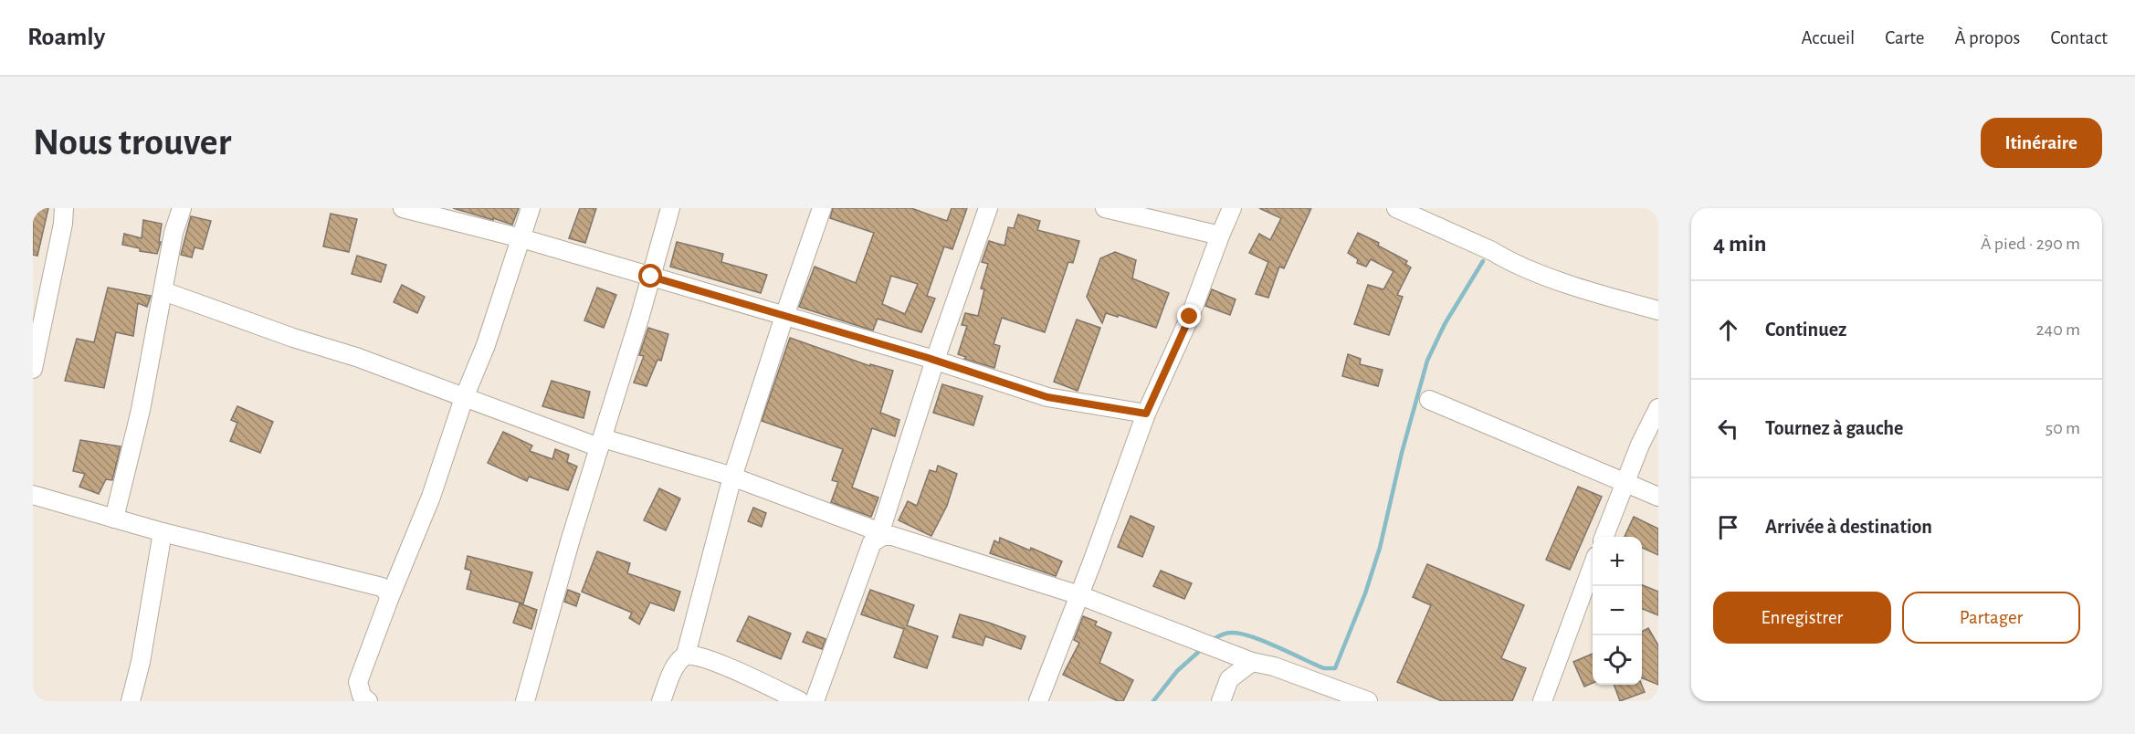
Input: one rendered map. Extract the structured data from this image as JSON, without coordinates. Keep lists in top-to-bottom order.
{
  "page": {
    "header": "Roamly",
    "nav": [
      "Accueil",
      "Carte",
      "À propos",
      "Contact"
    ],
    "buttons": [
      "Itinéraire",
      ["Enregistrer", "Partager"]
    ],
    "title": "Nous trouver",
    "heading": ["4 min", "À pied · 290 m"],
    "list": [
      ["Continuez", "240 m"],
      ["Tournez à gauche", "50 m"],
      "Arrivée à destination"
    ],
    "map_buttons": ["+", "−"]
  }
}
